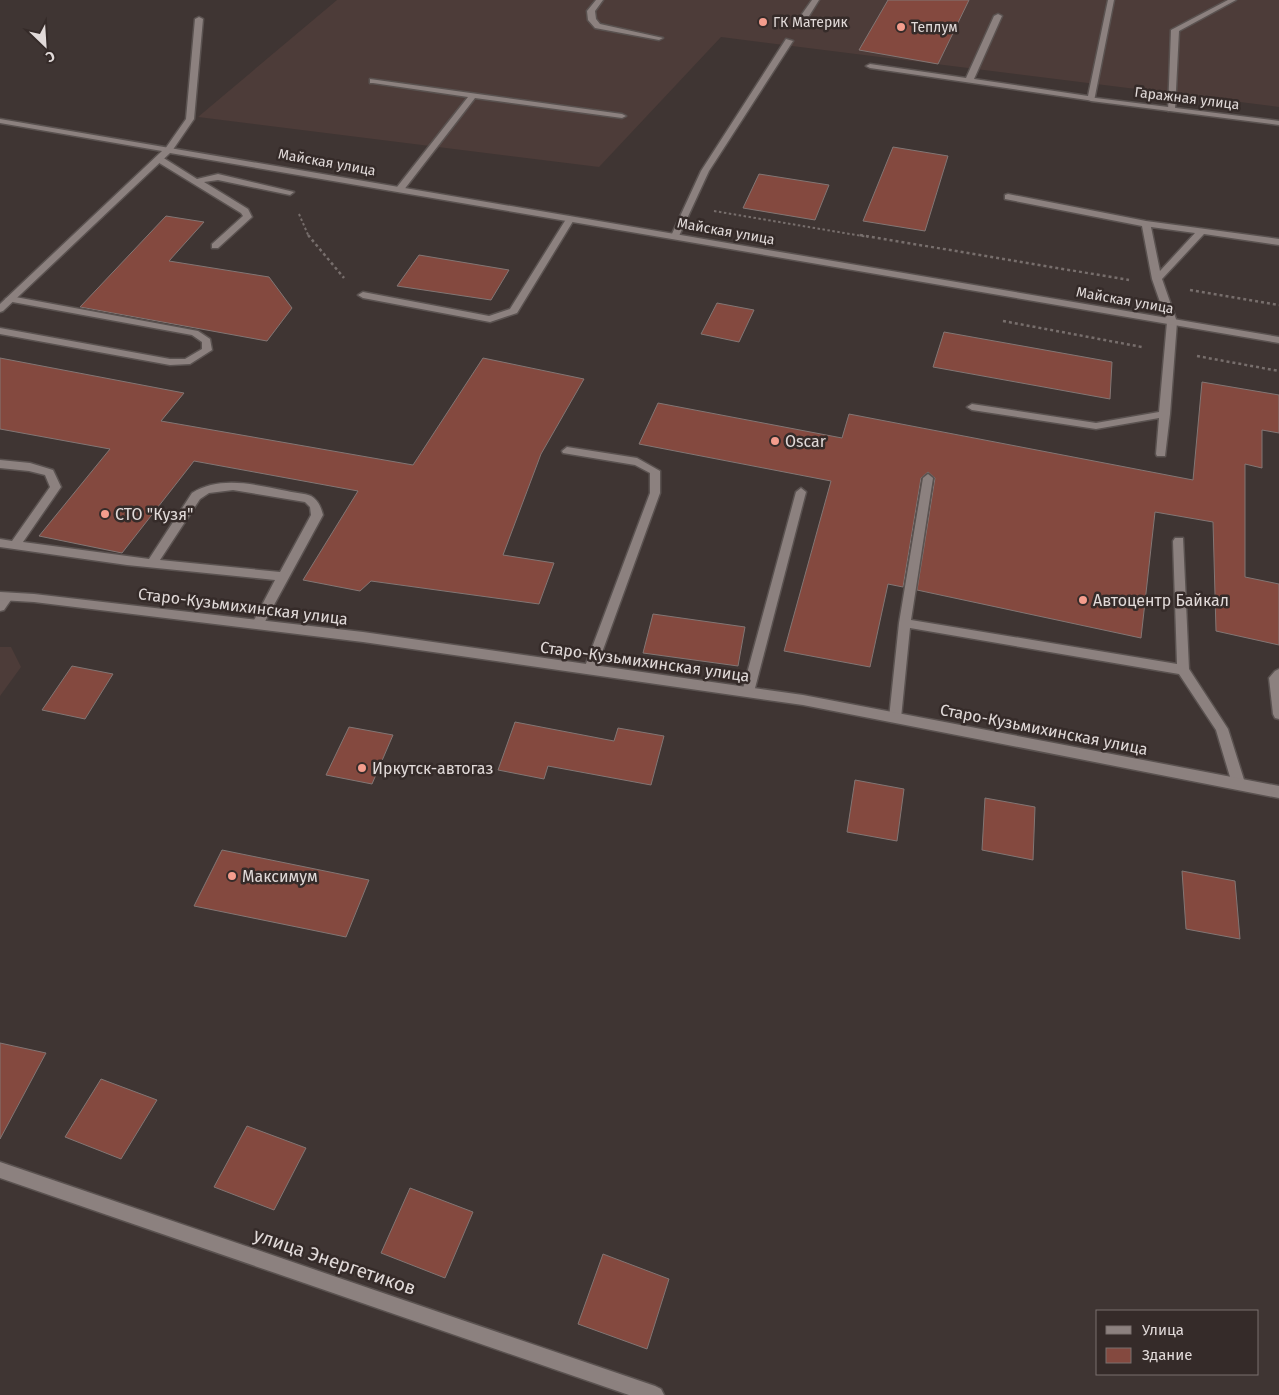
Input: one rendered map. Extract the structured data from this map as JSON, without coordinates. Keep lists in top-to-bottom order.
{
  "streets": {
    "street": [
      "Гаражная улица",
      "Майская улица",
      "Старо-Кузьмихинская улица",
      "улица Энергетиков"
    ]
  },
  "places": [
    "ГК Материк",
    "Теплум",
    "Oscar",
    "СТО \"Кузя\"",
    "Автоцентр Байкал",
    "Иркутск-автогаз",
    "Максимум"
  ],
  "legend": ["Улица", "Здание"],
  "north": "bottom right"
}
